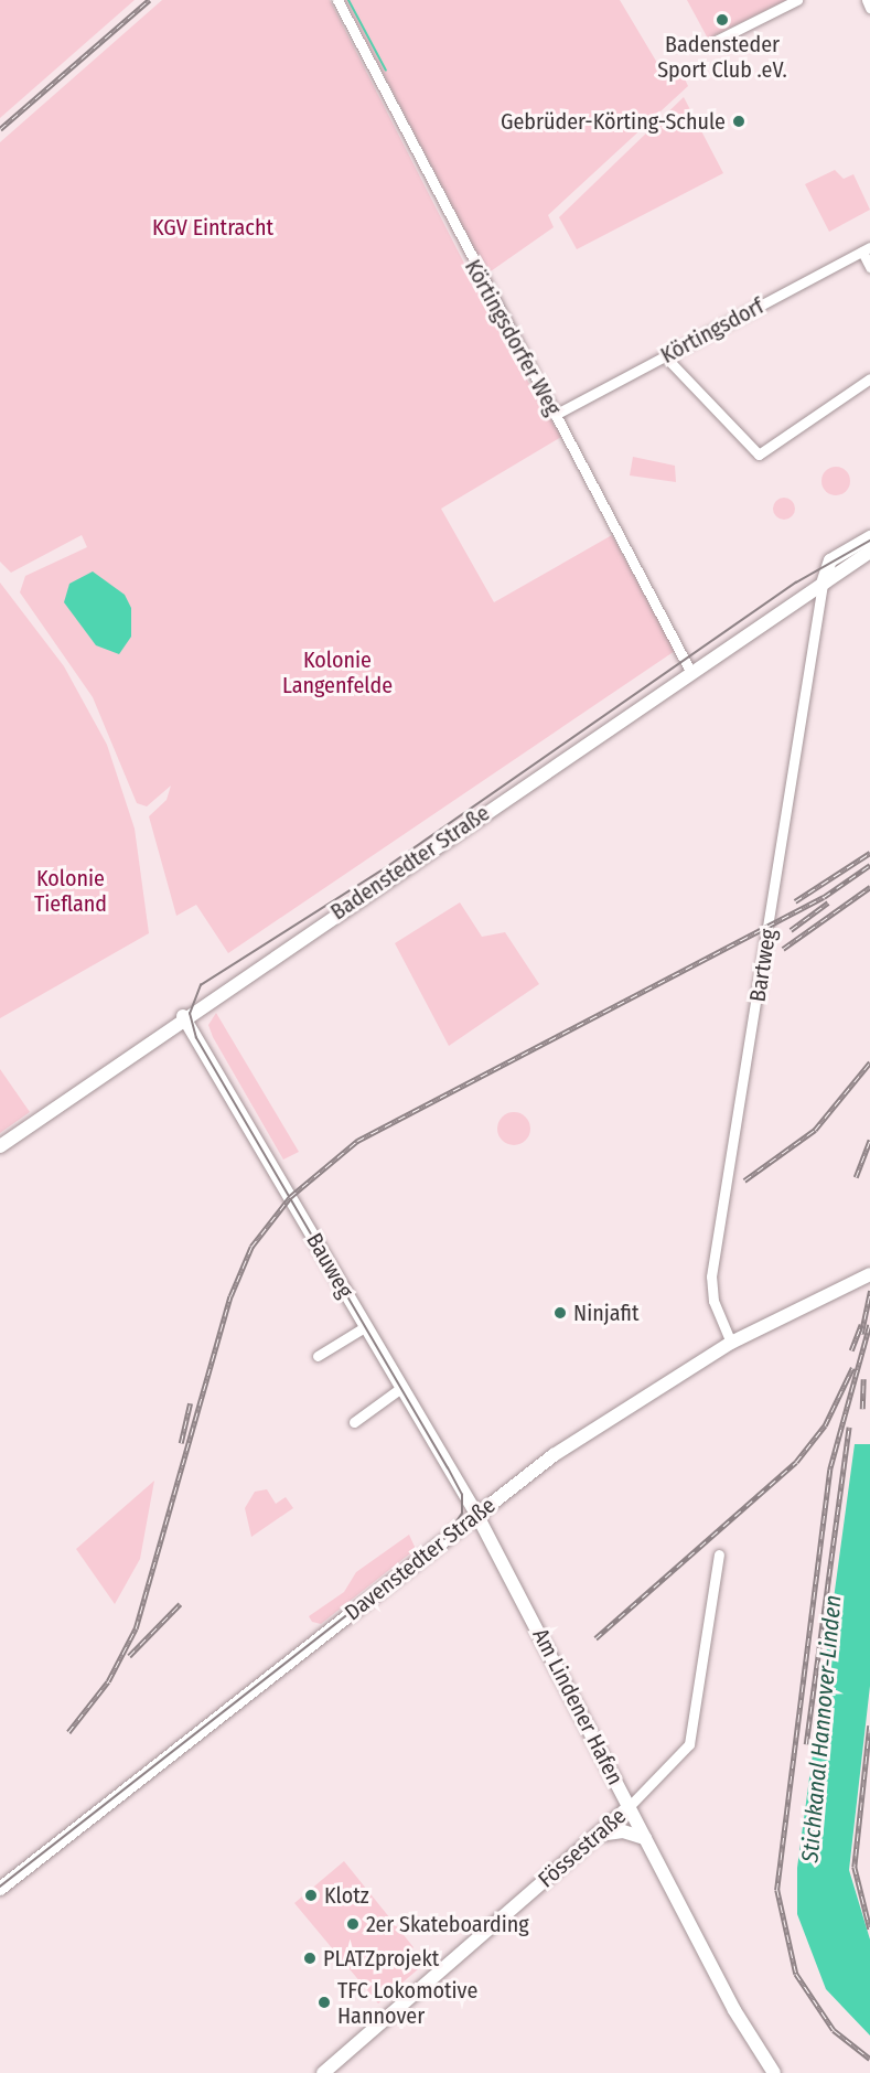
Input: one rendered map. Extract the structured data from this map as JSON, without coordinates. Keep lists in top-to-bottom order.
{
  "streets": {
    "street": [
      "Körtingsdorf",
      "Körtingsdorfer Weg",
      "Badenstedter Straße",
      "Bartweg",
      "Bauweg",
      "Davenstedter Straße",
      "Am Lindener Hafen",
      "Fössestraße"
    ]
  },
  "crossings": [
    ["Körtingsdorf", "Körtingsdorfer Weg"],
    ["Körtingsdorfer Weg", "Badenstedter Straße"],
    ["Badenstedter Straße", "Bartweg"],
    ["Badenstedter Straße", "Bauweg"],
    ["Bartweg", "Davenstedter Straße"],
    ["Bauweg", "Davenstedter Straße"],
    ["Bauweg", "Am Lindener Hafen"],
    ["Davenstedter Straße", "Am Lindener Hafen"],
    ["Am Lindener Hafen", "Fössestraße"]
  ],
  "water": ["Stichkanal Hannover-Linden"],
  "parks": ["KGV Eintracht", "Kolonie Langenfelde", "Kolonie Tiefland"],
  "places": [
    "Badensteder Sport Club .eV.",
    "Gebrüder-Körting-Schule",
    "Ninjafit",
    "Klotz",
    "2er Skateboarding",
    "PLATZprojekt",
    "TFC Lokomotive Hannover"
  ]
}
